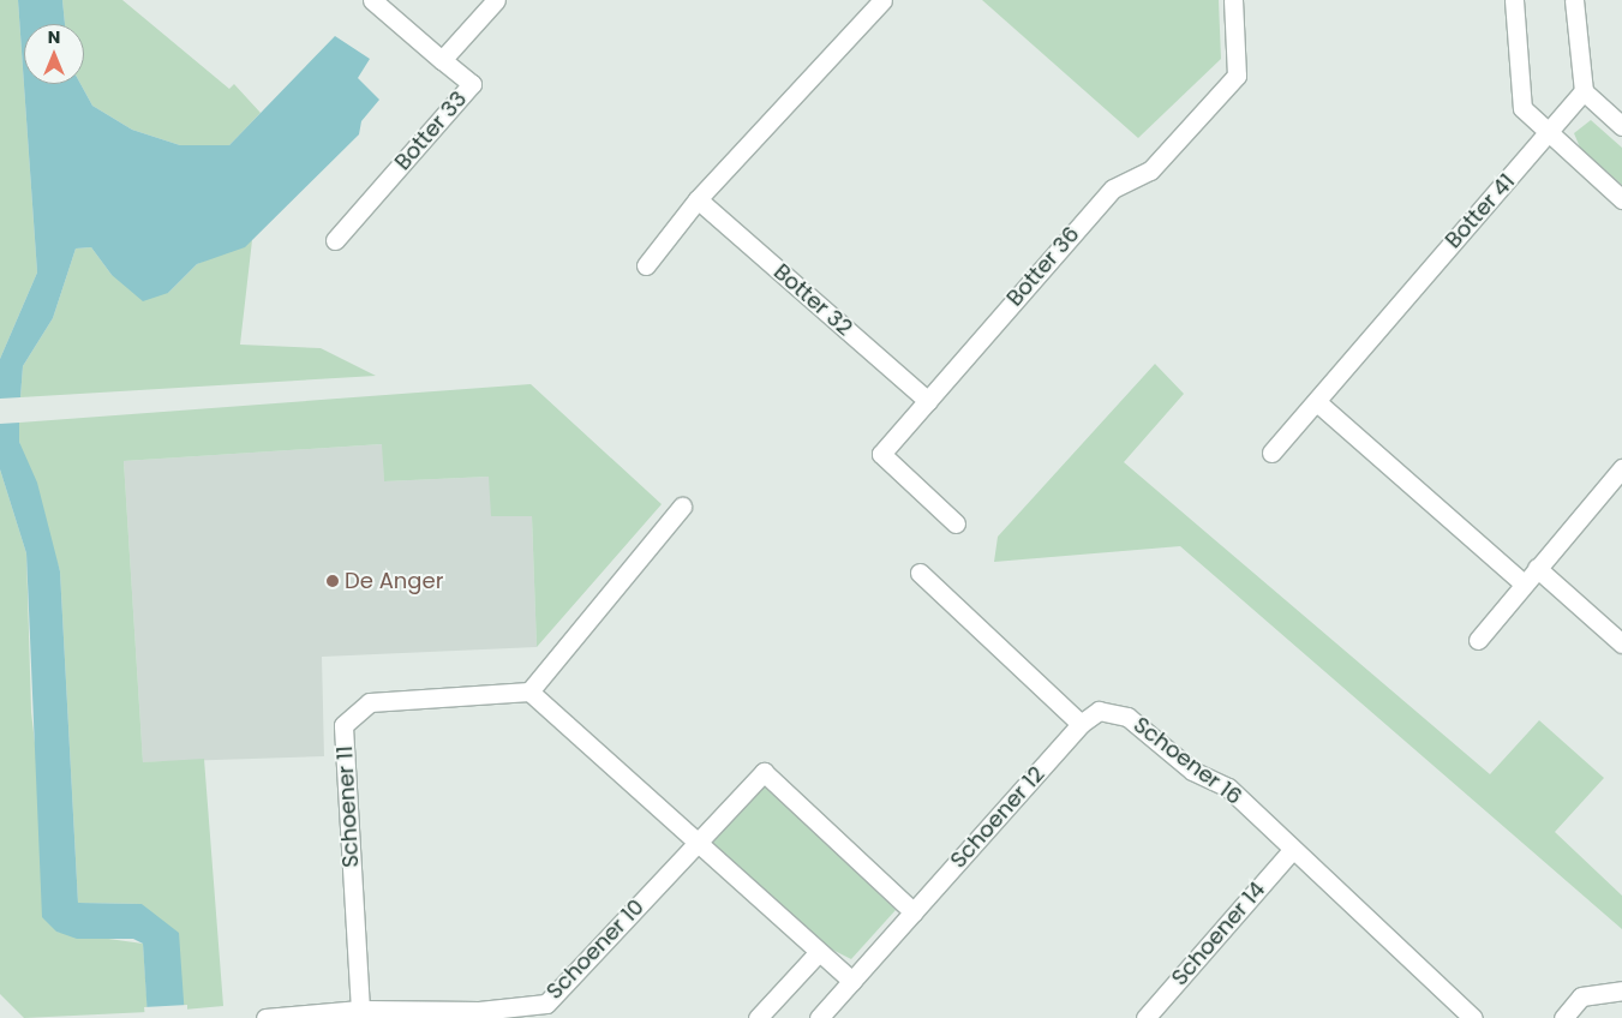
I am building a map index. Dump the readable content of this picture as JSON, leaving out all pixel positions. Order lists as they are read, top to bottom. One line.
{"streets":{"street":["Botter 33","Botter 41","Botter 36","Botter 32","Schoener 16","Schoener 11","Schoener 12","Schoener 14","Schoener 10"]},"crossings":[["Botter 36","Botter 32"],["Schoener 16","Schoener 12"],["Schoener 16","Schoener 14"],["Schoener 11","Schoener 10"],["Schoener 12","Schoener 10"]],"places":["De Anger"],"north":"top"}
